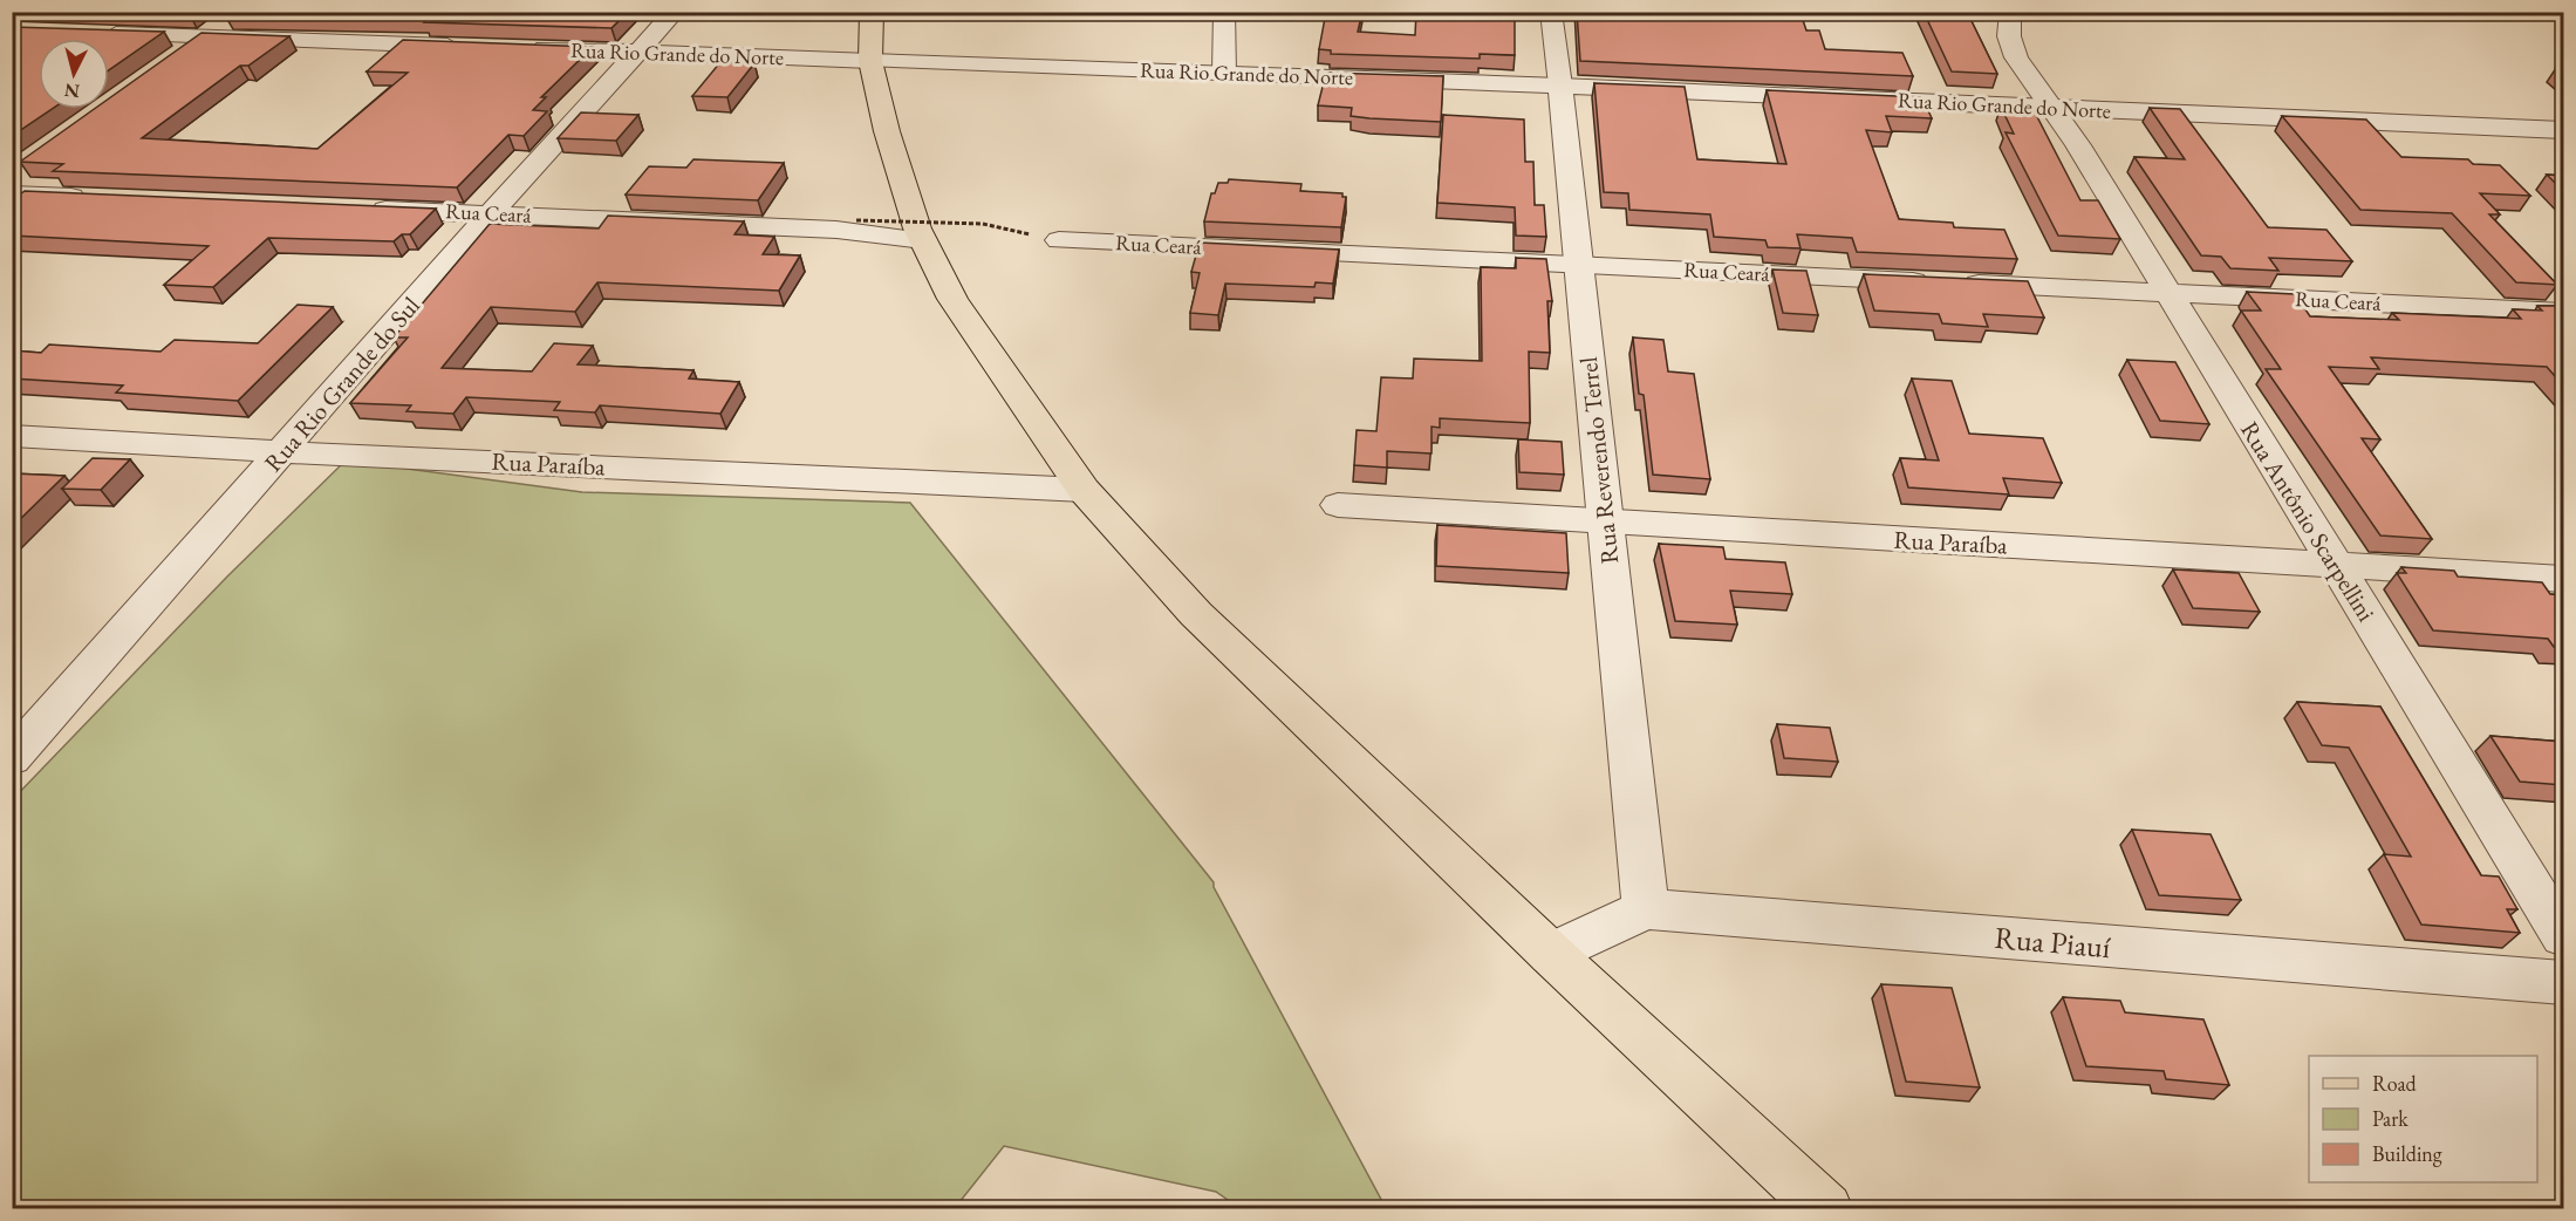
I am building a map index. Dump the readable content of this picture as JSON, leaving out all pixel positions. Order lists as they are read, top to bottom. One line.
{"streets":{"street":["Rua Rio Grande do Norte","Rua Ceará","Rua Rio Grande do Sul","Rua Reverendo Terrel","Rua Paraíba","Rua Antônio Scarpellini","Rua Piauí"]},"crossings":[["Rua Rio Grande do Norte","Rua Rio Grande do Sul"],["Rua Rio Grande do Norte","Rua Reverendo Terrel"],["Rua Rio Grande do Norte","Rua Antônio Scarpellini"],["Rua Ceará","Rua Rio Grande do Sul"],["Rua Ceará","Rua Reverendo Terrel"],["Rua Ceará","Rua Antônio Scarpellini"],["Rua Rio Grande do Sul","Rua Paraíba"],["Rua Reverendo Terrel","Rua Paraíba"],["Rua Reverendo Terrel","Rua Piauí"],["Rua Paraíba","Rua Antônio Scarpellini"]],"legend":["Road","Park","Building"],"north":"bottom"}
